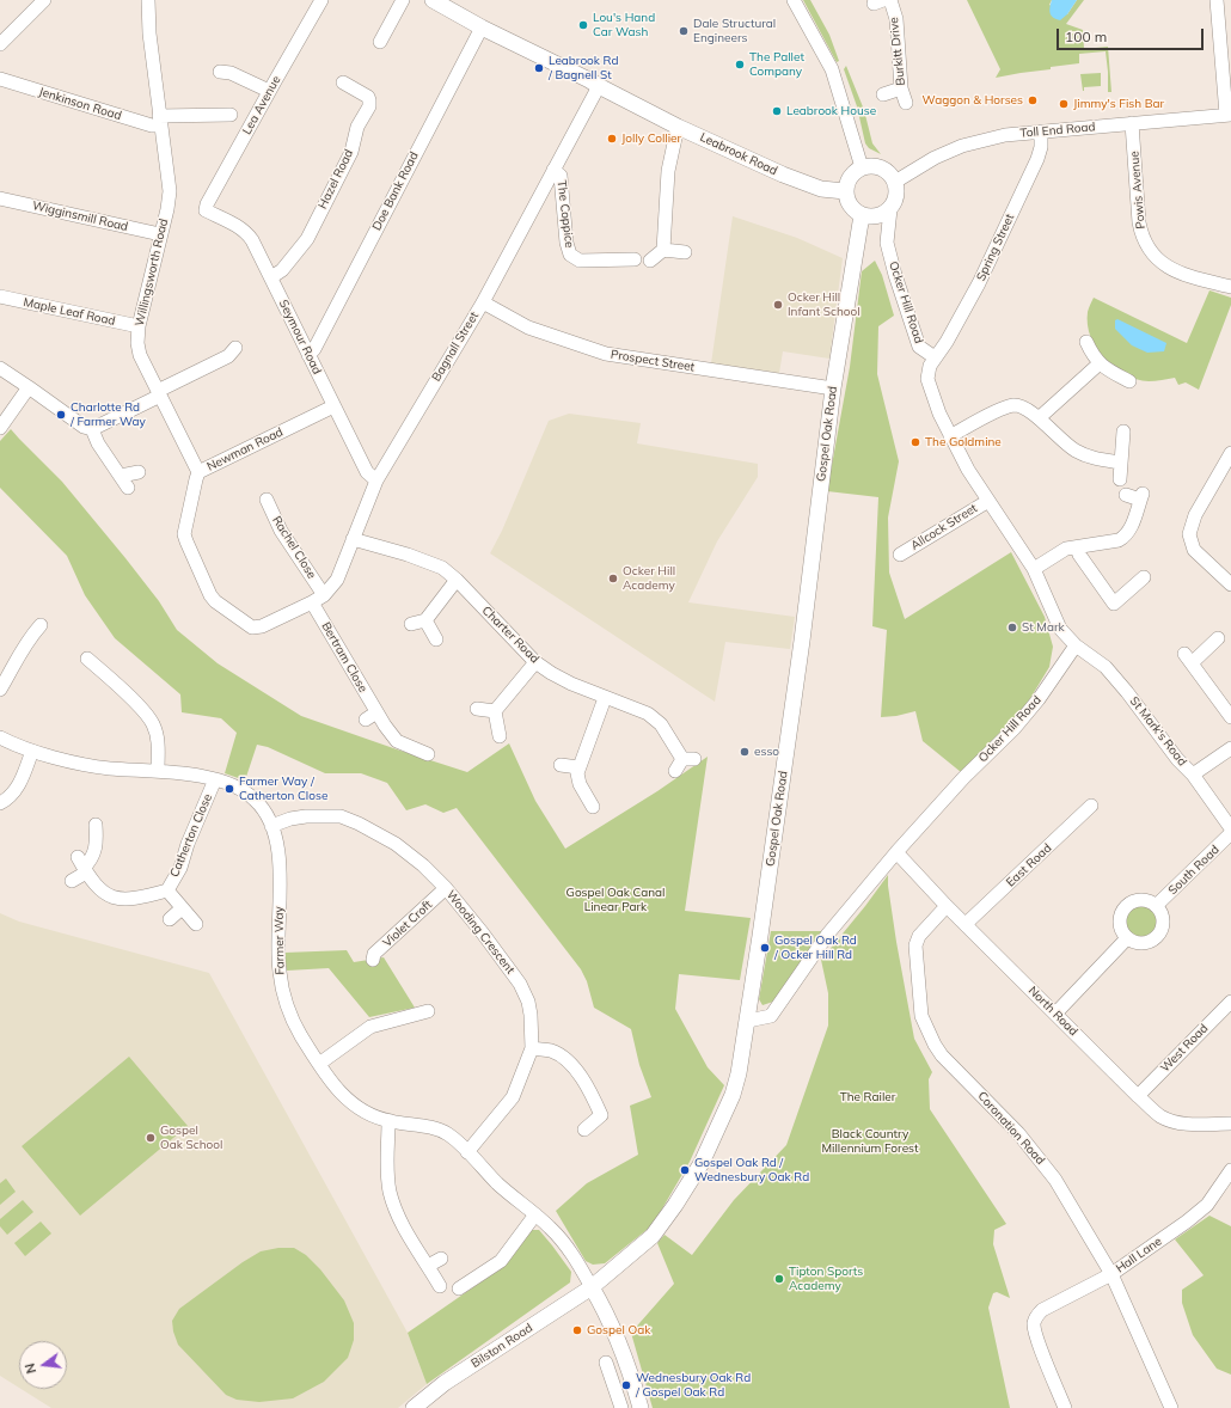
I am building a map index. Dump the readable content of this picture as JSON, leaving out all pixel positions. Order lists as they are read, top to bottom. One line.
{"streets":{"main road":["Leabrook Road","Gospel Oak Road","Bilston Road"],"street":["Burkitt Drive","Jenkinson Road","Lea Avenue","Toll End Road","Hazel Road","Powis Avenue","Doe Bank Road","The Coppice","Wigginsmill Road","Spring Street","Willingsworth Road","Ocker Hill Road","Maple Leaf Road","Seymour Road","Bagnall Street","Prospect Street","Newman Road","Allcock Street","Rachel Close","Charter Road","Bertram Close","St Mark's Road","Catherton Close","East Road","South Road","Violet Croft","Wooding Crescent","Farmer Way","North Road","West Road","Coronation Road","Hall Lane"]},"crossings":[["Jenkinson Road","Willingsworth Road"],["Lea Avenue","Seymour Road"],["Toll End Road","Leabrook Road"],["Toll End Road","Powis Avenue"],["Toll End Road","Spring Street"],["Toll End Road","Ocker Hill Road"],["Toll End Road","Gospel Oak Road"],["Leabrook Road","Doe Bank Road"],["Leabrook Road","Ocker Hill Road"],["Leabrook Road","Bagnall Street"],["Leabrook Road","Gospel Oak Road"],["Hazel Road","Seymour Road"],["Doe Bank Road","Seymour Road"],["The Coppice","Bagnall Street"],["Wigginsmill Road","Willingsworth Road"],["Spring Street","Ocker Hill Road"],["Willingsworth Road","Maple Leaf Road"],["Willingsworth Road","Newman Road"],["Ocker Hill Road","Gospel Oak Road"],["Ocker Hill Road","St Mark's Road"],["Ocker Hill Road","North Road"],["Seymour Road","Bagnall Street"],["Seymour Road","Newman Road"],["Bagnall Street","Prospect Street"],["Bagnall Street","Newman Road"],["Bagnall Street","Rachel Close"],["Bagnall Street","Charter Road"],["Bagnall Street","Bertram Close"],["Prospect Street","Gospel Oak Road"],["Gospel Oak Road","Farmer Way"],["Gospel Oak Road","Bilston Road"],["Newman Road","Bertram Close"],["Catherton Close","Farmer Way"],["East Road","North Road"],["Violet Croft","Wooding Crescent"],["Wooding Crescent","Farmer Way"],["Farmer Way","Bilston Road"],["North Road","West Road"],["North Road","Coronation Road"],["Coronation Road","Hall Lane"]],"parks":["Gospel Oak Canal Linear Park","The Railer","Black Country Millennium Forest"],"places":["Lou's Hand Car Wash","Dale Structural Engineers","The Pallet Company","Leabrook Rd / Bagnell St","Waggon & Horses","Jimmy's Fish Bar","Leabrook House","Jolly Collier","Ocker Hill Infant School","Charlotte Rd / Farmer Way","The Goldmine","Ocker Hill Academy","St Mark","esso","Farmer Way / Catherton Close","Gospel Oak Rd / Ocker Hill Rd","Gospel Oak School","Gospel Oak Rd / Wednesbury Oak Rd","Tipton Sports Academy","Gospel Oak","Wednesbury Oak Rd / Gospel Oak Rd"],"scale_bar":"100 m","north":"left"}
